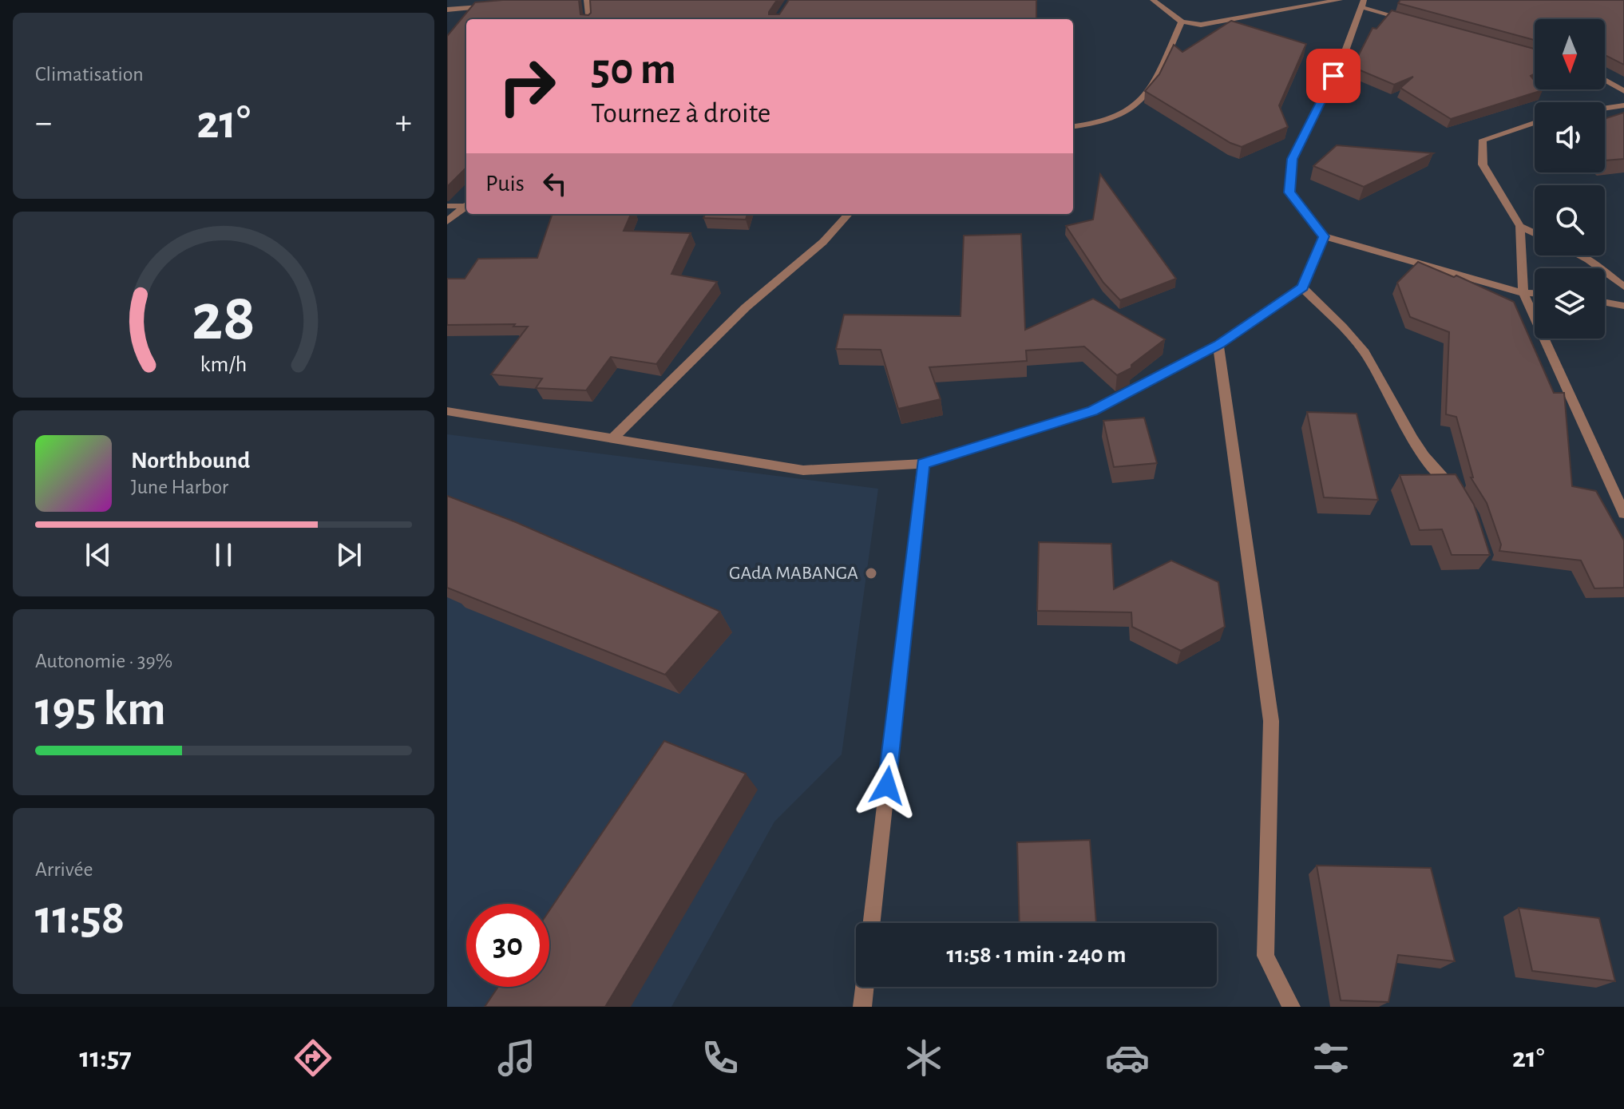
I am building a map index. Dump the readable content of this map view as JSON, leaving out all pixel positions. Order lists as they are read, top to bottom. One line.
{"places":["GAdA MABANGA"],"north":"bottom","page":{"tile":["Climatisation",["Autonomie · 39%","195 km"],["Arrivée","11:58"]],"turn":["50 m","Tournez à droite"],"heat":["−","21°","+"],"then":"Puis","song":["Northbound","June Harbor"],"limit":"30","trip":"11:58 · 1 min · 240 m","tabs":["11:57","21°"],"gauge":["28","km/h"]}}
